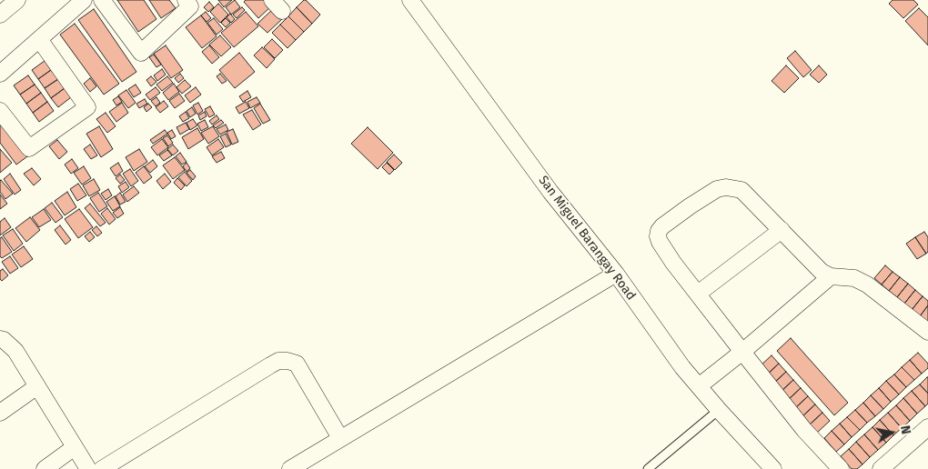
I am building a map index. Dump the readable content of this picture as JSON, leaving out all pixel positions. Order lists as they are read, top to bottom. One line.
{"streets":{"street":["San Miguel Barangay Road"]},"north":"right"}
